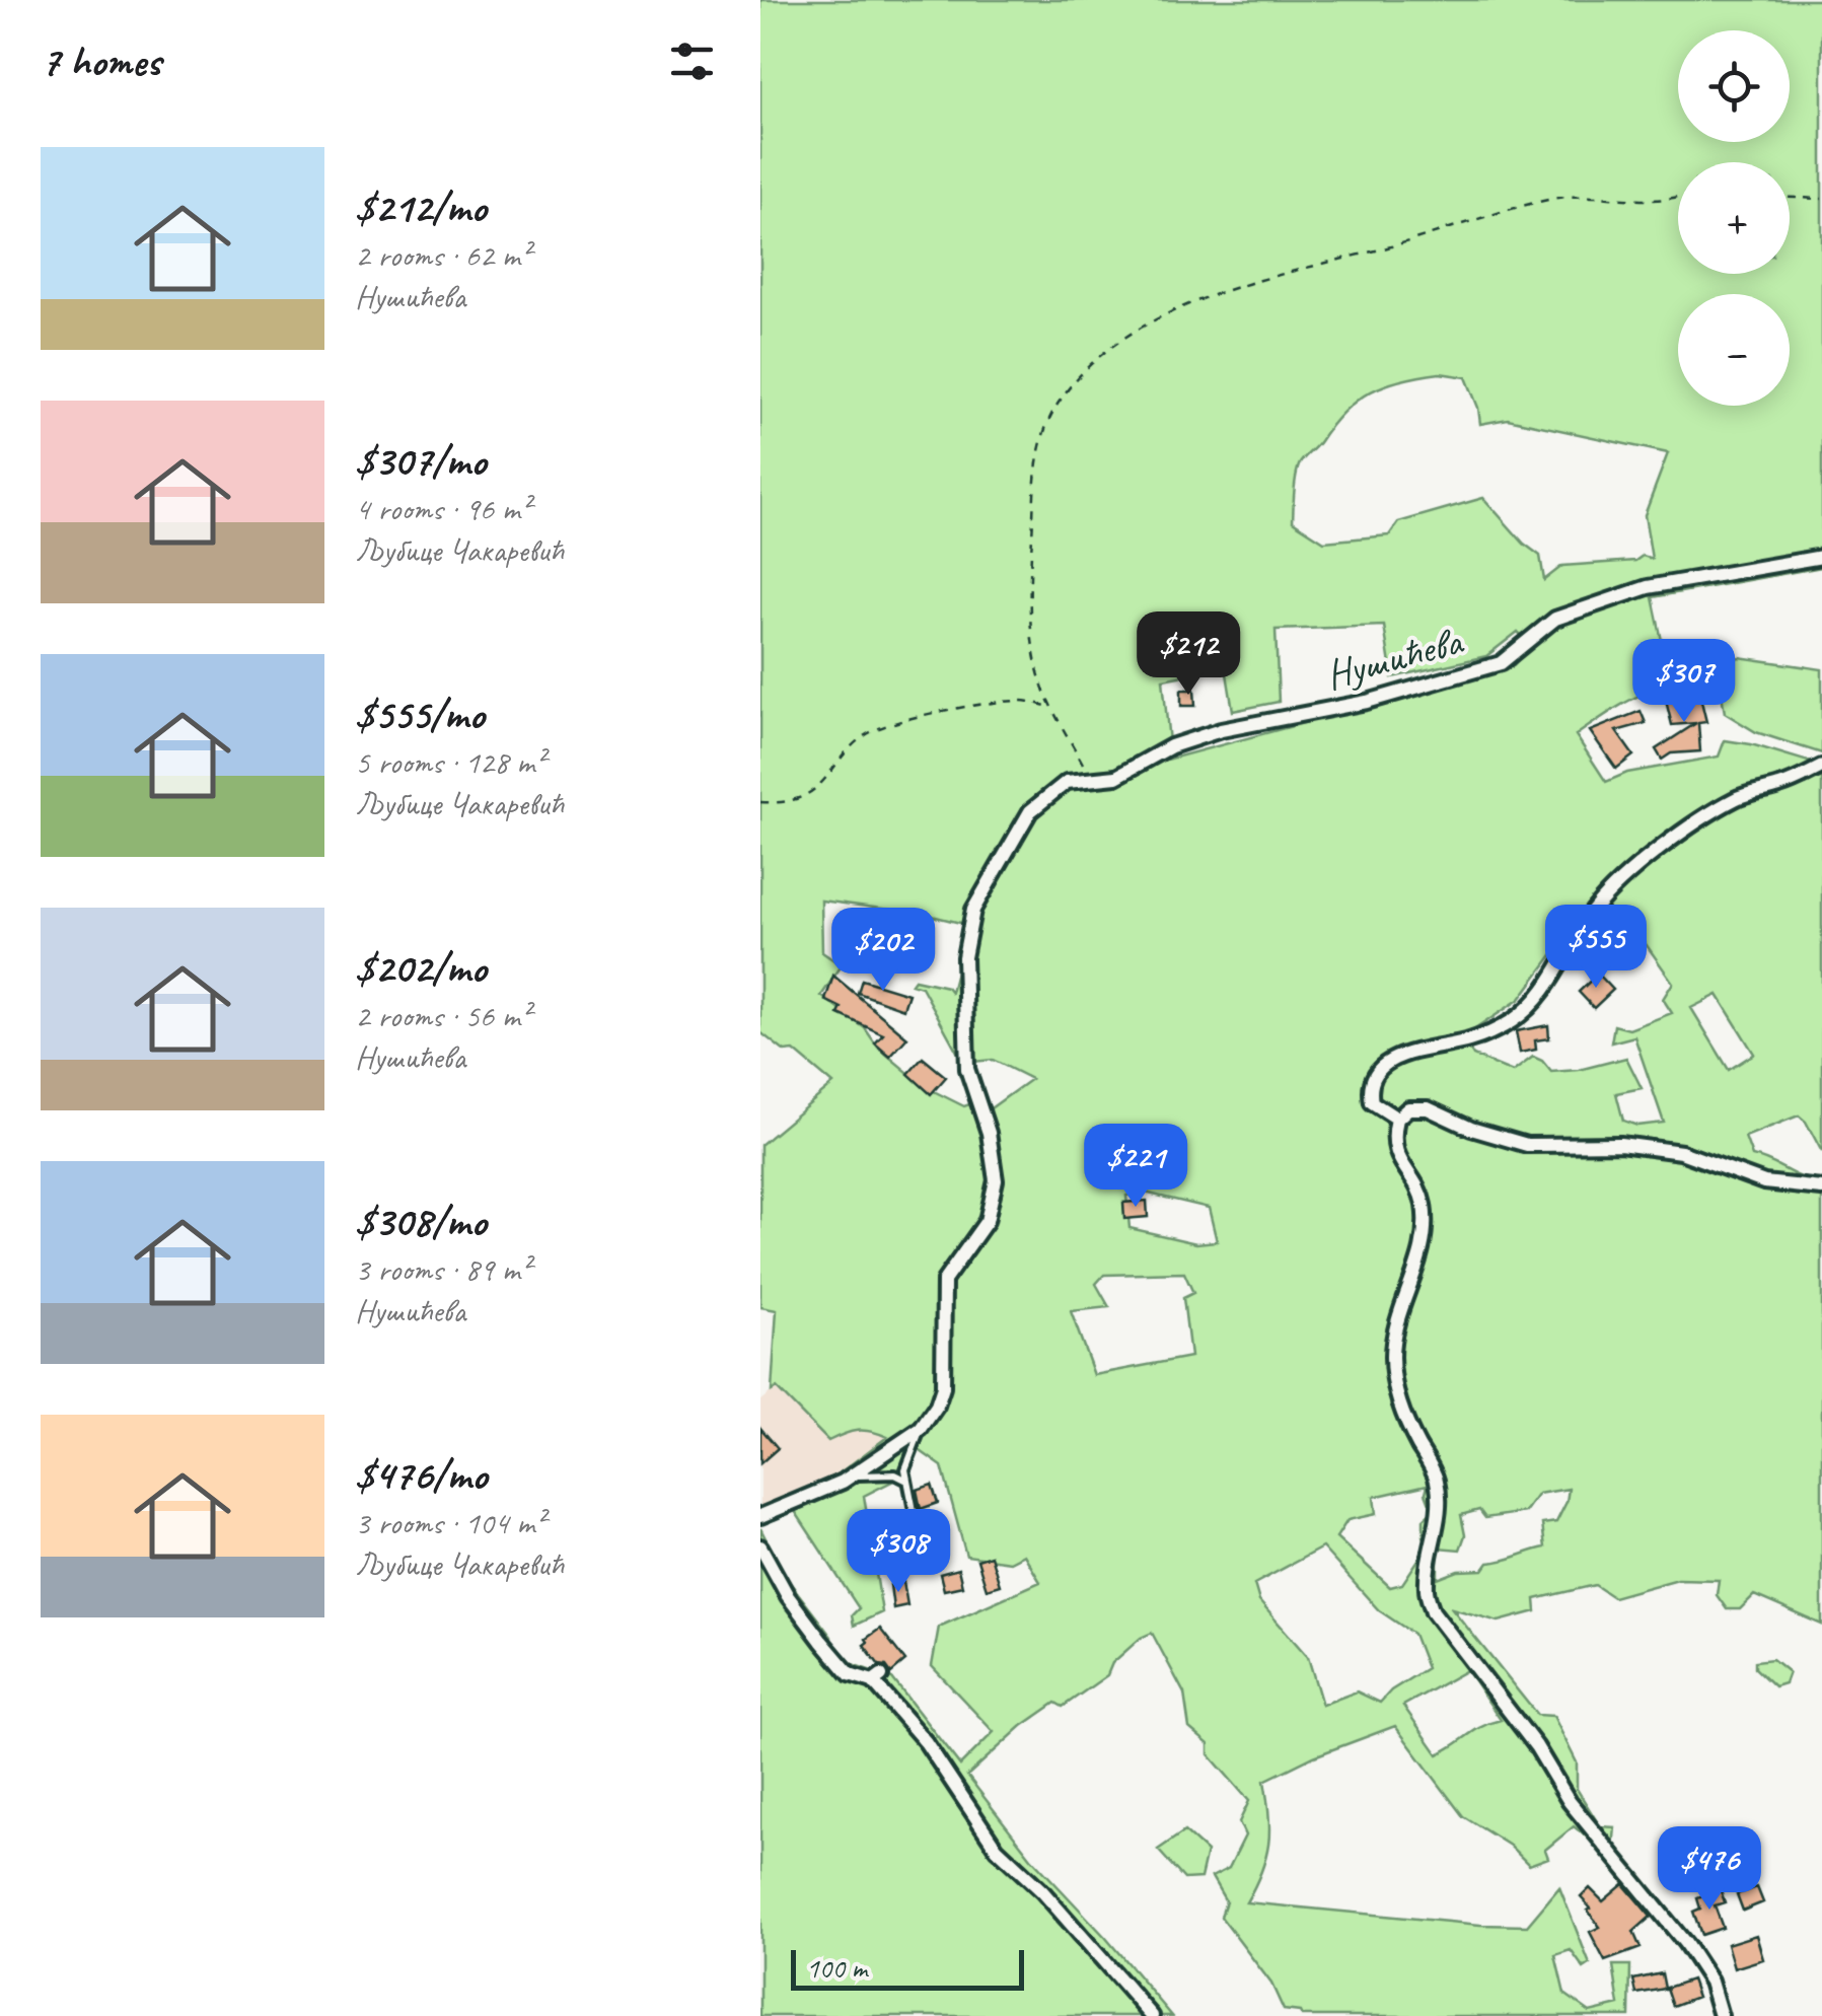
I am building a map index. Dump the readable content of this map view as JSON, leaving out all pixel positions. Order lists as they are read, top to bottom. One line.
{"streets":{"street":["Нушићева"]},"scale_bar":"100 m","page":{"heading":"7 homes","map_buttons":["+","−"],"list":[{"name":"$212/mo","note":"2 rooms · 62 m² · Нушићева"},{"name":"$307/mo","note":"4 rooms · 96 m² · Љубице Чакаревић"},{"name":"$555/mo","note":"5 rooms · 128 m² · Љубице Чакаревић"},{"name":"$202/mo","note":"2 rooms · 56 m² · Нушићева"},{"name":"$308/mo","note":"3 rooms · 89 m² · Нушићева"},{"name":"$476/mo","note":"3 rooms · 104 m² · Љубице Чакаревић"}],"price":["$212","$307","$555","$202","$221","$308","$476"],"scale":"100 m"}}
